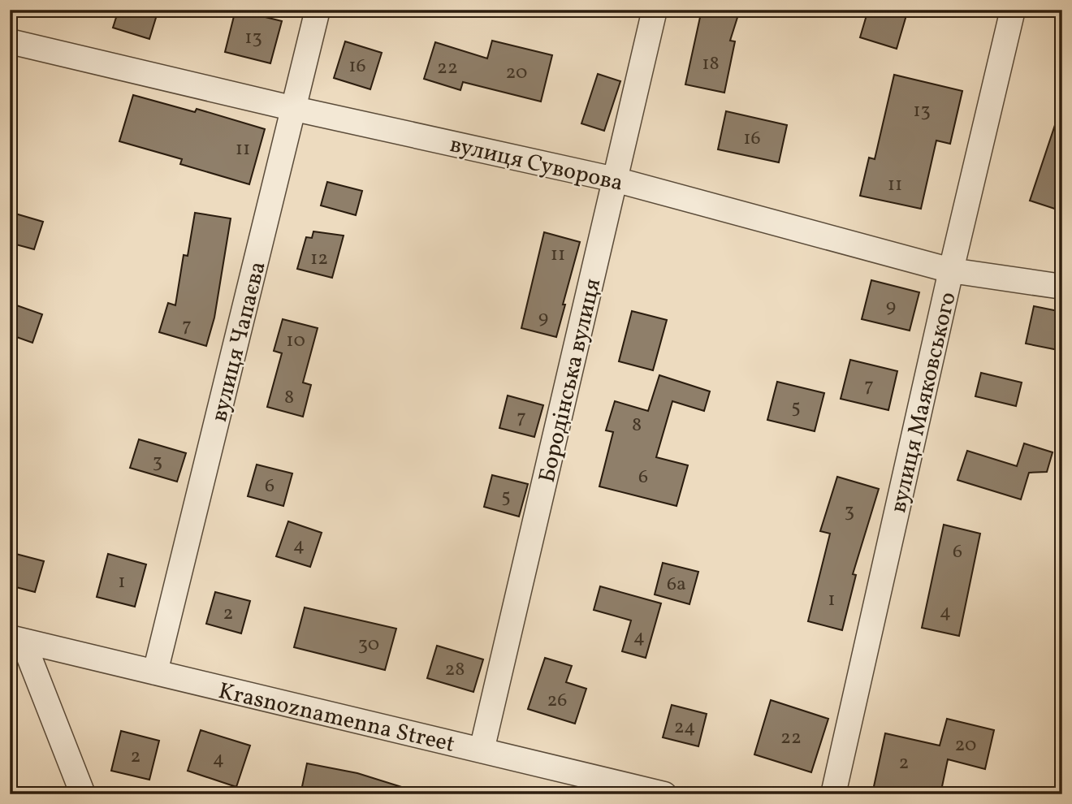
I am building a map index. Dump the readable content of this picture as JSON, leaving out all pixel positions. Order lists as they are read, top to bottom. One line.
{"streets":{"street":["вулиця Суворова","вулиця Чапаєва","Бородінська вулиця","вулиця Маяковського","Krasnoznamenna Street"]},"crossings":[["вулиця Суворова","вулиця Чапаєва"],["вулиця Суворова","Бородінська вулиця"],["вулиця Суворова","вулиця Маяковського"],["вулиця Чапаєва","Krasnoznamenna Street"],["Бородінська вулиця","Krasnoznamenna Street"]],"house_numbers":["13","18","16","22","20","13","16","11","11","11","12","9","9","7","10","7","8","5","7","8","3","6","6","5","3","4","6","1","6а","1","4","2","4","30","28","26","24","22","20","2","4","2"]}
